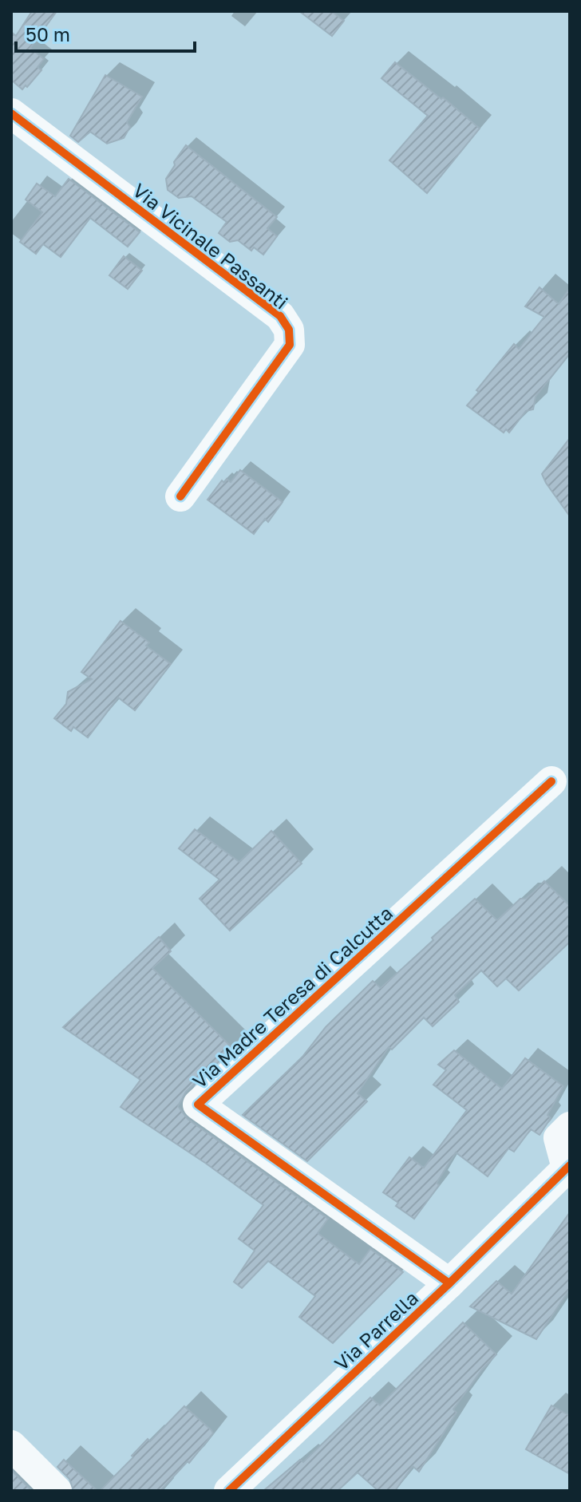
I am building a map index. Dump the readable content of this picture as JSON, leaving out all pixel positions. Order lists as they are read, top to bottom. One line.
{"streets":{"street":["Via Vicinale Passanti","Via Madre Teresa di Calcutta","Via Parrella"]},"crossings":[["Via Madre Teresa di Calcutta","Via Parrella"]],"scale_bar":"50 m"}
